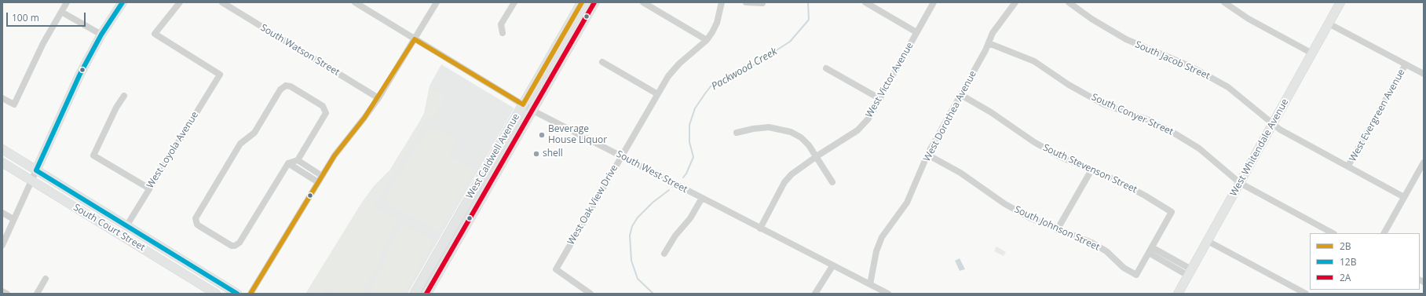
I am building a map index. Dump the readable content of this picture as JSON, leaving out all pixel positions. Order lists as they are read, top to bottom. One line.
{"streets":{"main road":["West Caldwell Avenue"],"street":["South Watson Street","South Jacob Street","West Victor Avenue","South Conyer Street","West Evergreen Avenue","West Dorothea Avenue","West Whitendale Avenue","West Loyola Avenue","South Stevenson Street","South West Street","West Oak View Drive","South Court Street","South Johnson Street"]},"crossings":[["South Jacob Street","West Evergreen Avenue"],["South Jacob Street","West Whitendale Avenue"],["West Victor Avenue","South West Street"],["South Conyer Street","West Dorothea Avenue"],["South Conyer Street","West Whitendale Avenue"],["West Dorothea Avenue","South Stevenson Street"],["West Dorothea Avenue","South West Street"],["West Dorothea Avenue","South Johnson Street"],["West Loyola Avenue","South Court Street"],["West Caldwell Avenue","South West Street"],["South Stevenson Street","South Johnson Street"],["South West Street","West Oak View Drive"]],"water":["Packwood Creek"],"places":["Beverage House Liquor","shell"],"lines":["transit line 2B","transit line 12B","transit line 2A"],"legend":["2B","12B","2A"],"scale_bar":"100 m"}
